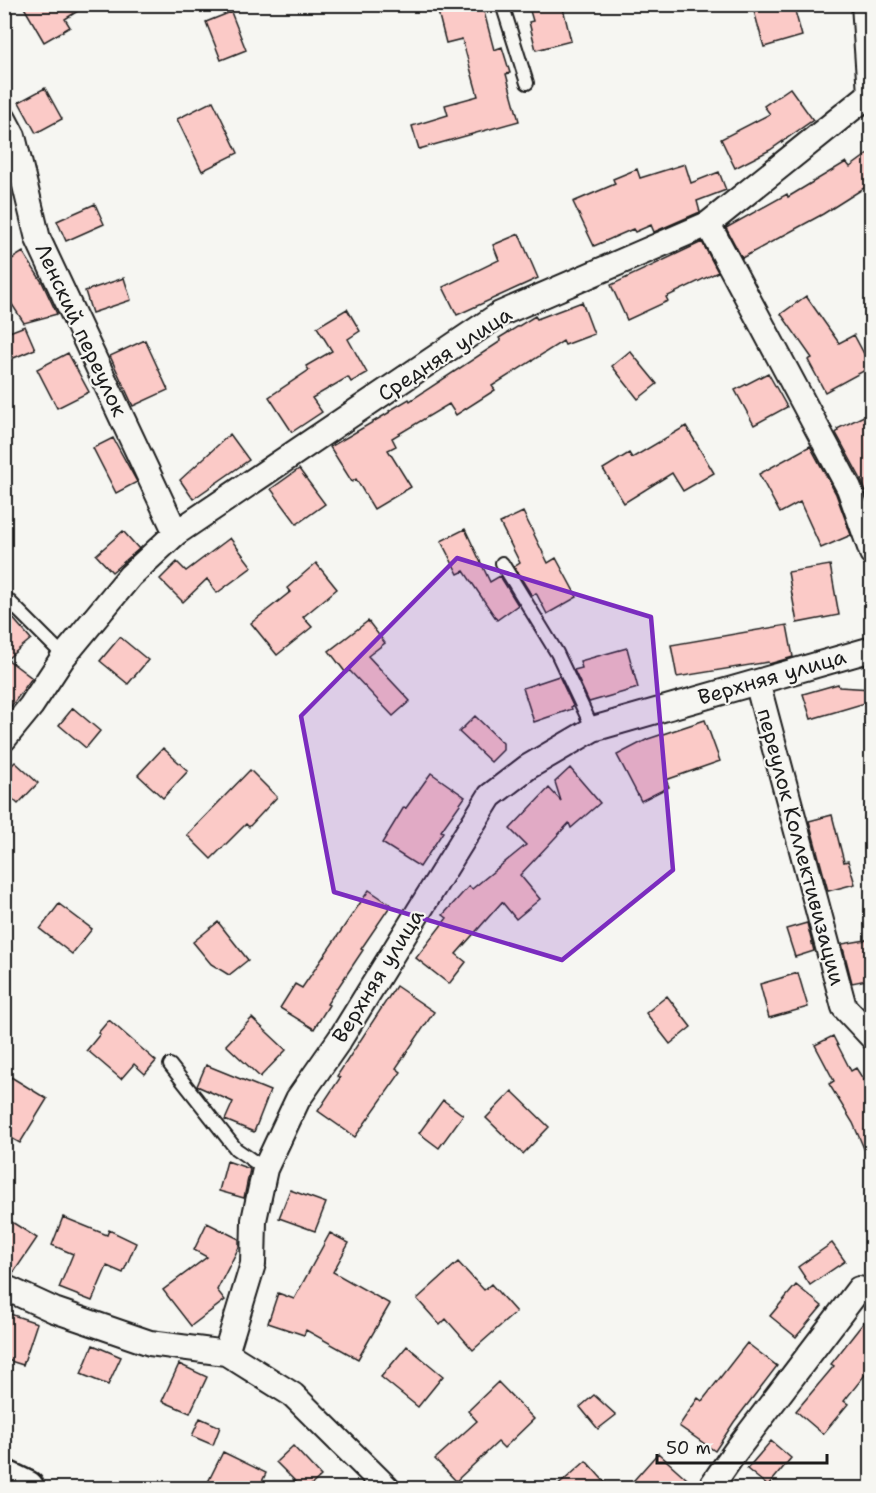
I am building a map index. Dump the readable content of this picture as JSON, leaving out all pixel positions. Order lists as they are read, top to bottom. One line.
{"streets":{"street":["Ленский переулок","Средняя улица","Верхняя улица","переулок Коллективизации"]},"crossings":[["Ленский переулок","Средняя улица"],["Верхняя улица","переулок Коллективизации"]],"scale_bar":"50 m"}
